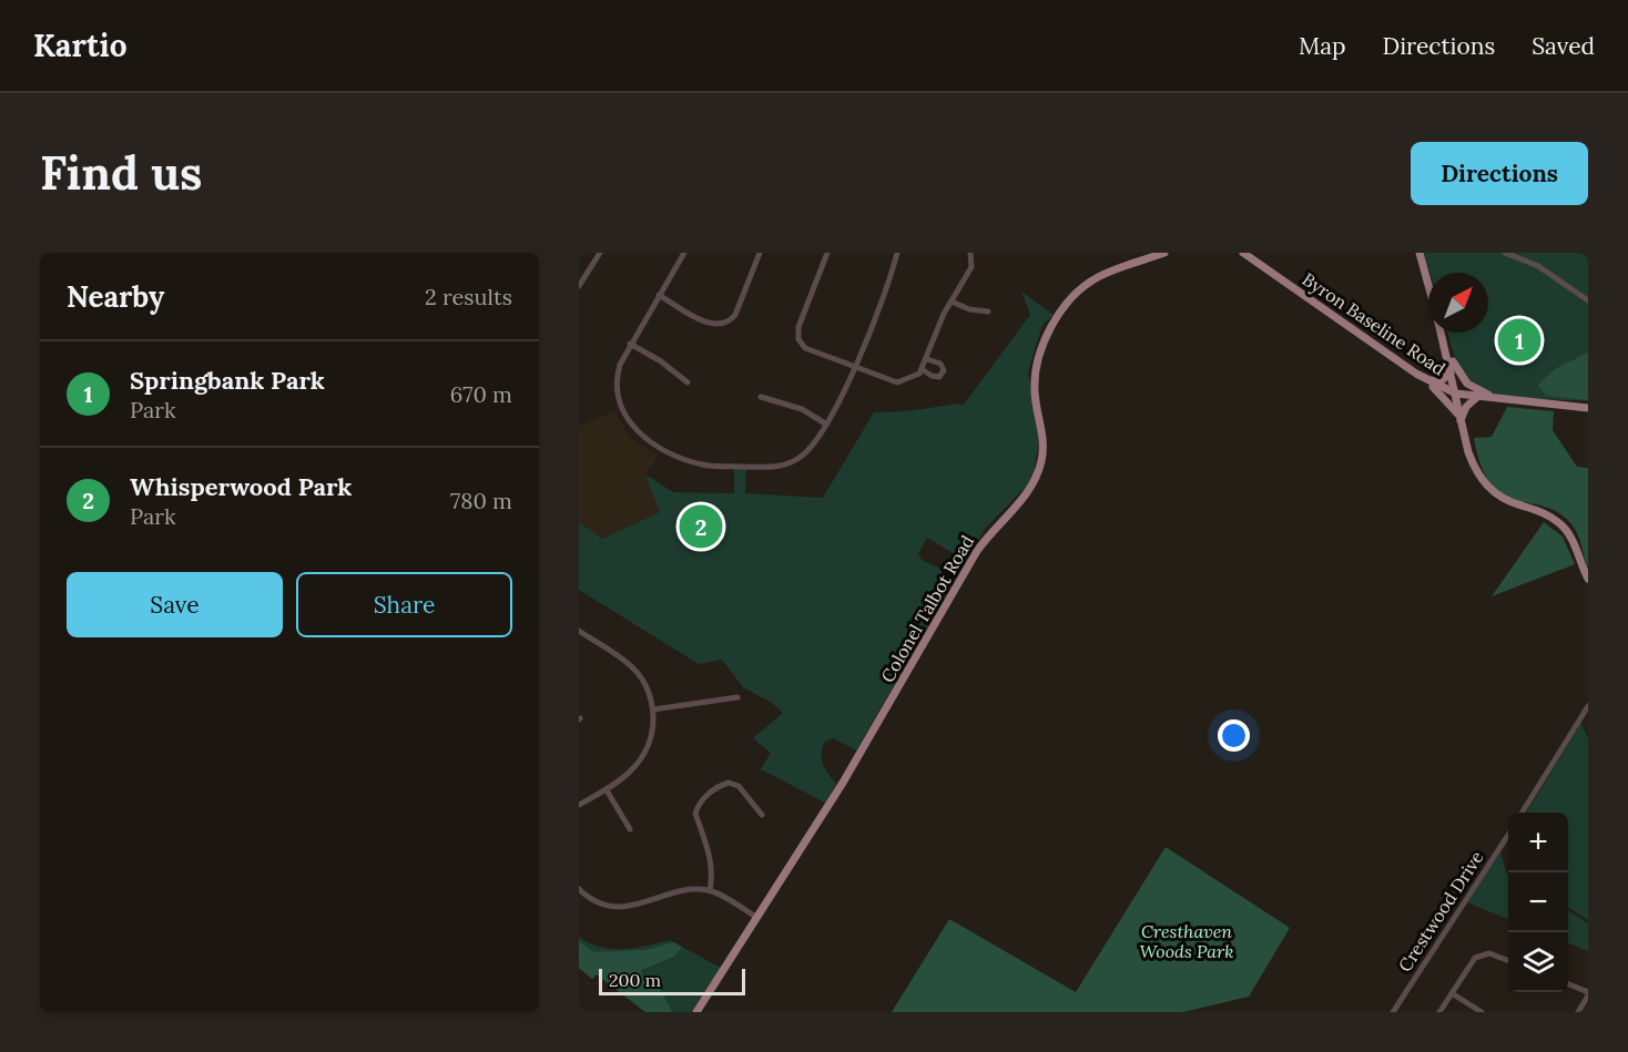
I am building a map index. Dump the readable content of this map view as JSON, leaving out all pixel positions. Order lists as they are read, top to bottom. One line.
{"streets":{"main road":["Byron Baseline Road","Colonel Talbot Road"],"street":["Crestwood Drive"]},"parks":["Cresthaven Woods Park"],"scale_bar":"200 m","north":"top right","page":{"header":"Kartio","nav":["Map","Directions","Saved"],"buttons":["Directions",["Save","Share"]],"title":"Find us","heading":["Nearby","2 results"],"pins":["1","2"],"list":[{"mark":"1","name":"Springbank Park","note":"Park","value":"670 m"},{"mark":"2","name":"Whisperwood Park","note":"Park","value":"780 m"}],"map_buttons":["+","−"],"scale":"200 m"}}
